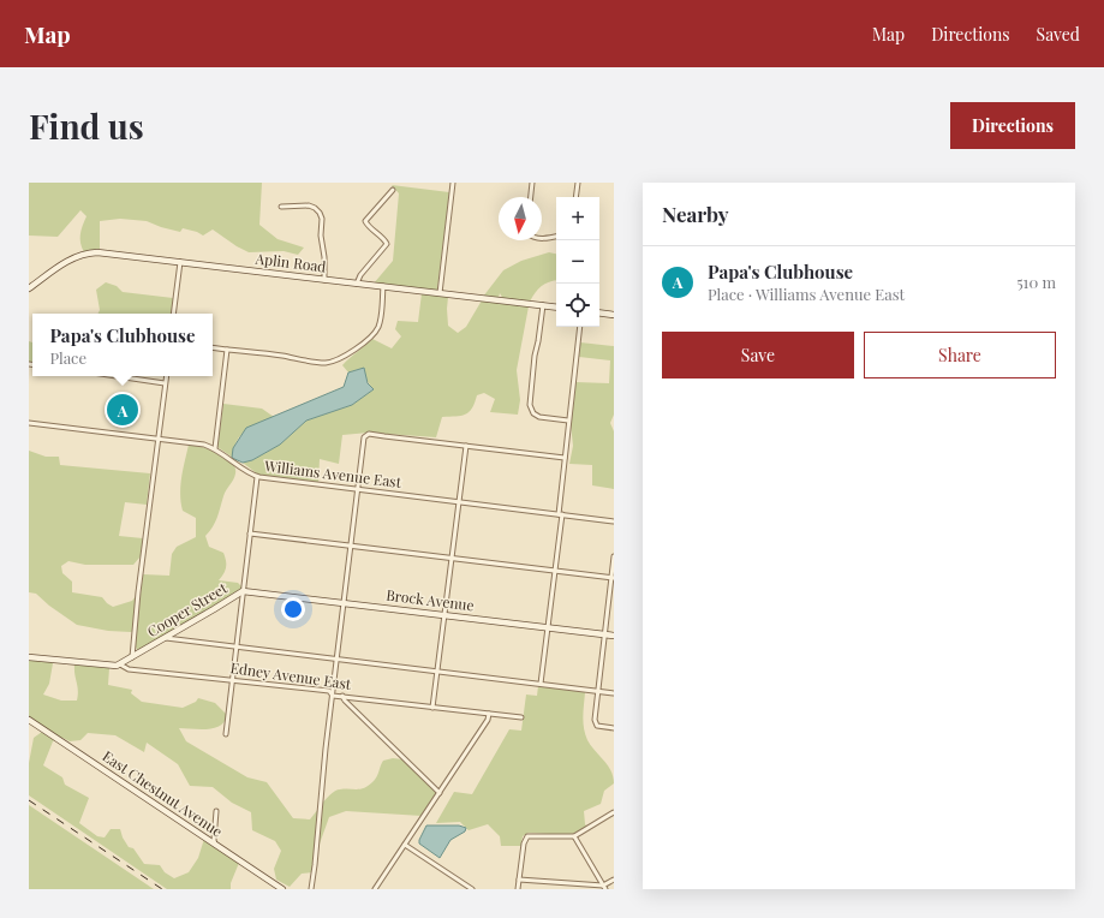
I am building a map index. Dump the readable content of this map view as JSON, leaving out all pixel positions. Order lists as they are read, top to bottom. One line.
{"streets":{"street":["Aplin Road","Williams Avenue East","Brock Avenue","Cooper Street","Edney Avenue East","East Chestnut Avenue"]},"crossings":[["Williams Avenue East","Cooper Street"],["Brock Avenue","Cooper Street"],["Cooper Street","Edney Avenue East"]],"north":"bottom","page":{"header":"Map","nav":["Map","Directions","Saved"],"buttons":["Directions",["Save","Share"]],"title":"Find us","heading":"Nearby","map_buttons":["+","−"],"list":[{"mark":"A","name":"Papa's Clubhouse","note":"Place · Williams Avenue East","value":"510 m"}],"popup":["Papa's Clubhouse","Place"],"pins":"A"}}
